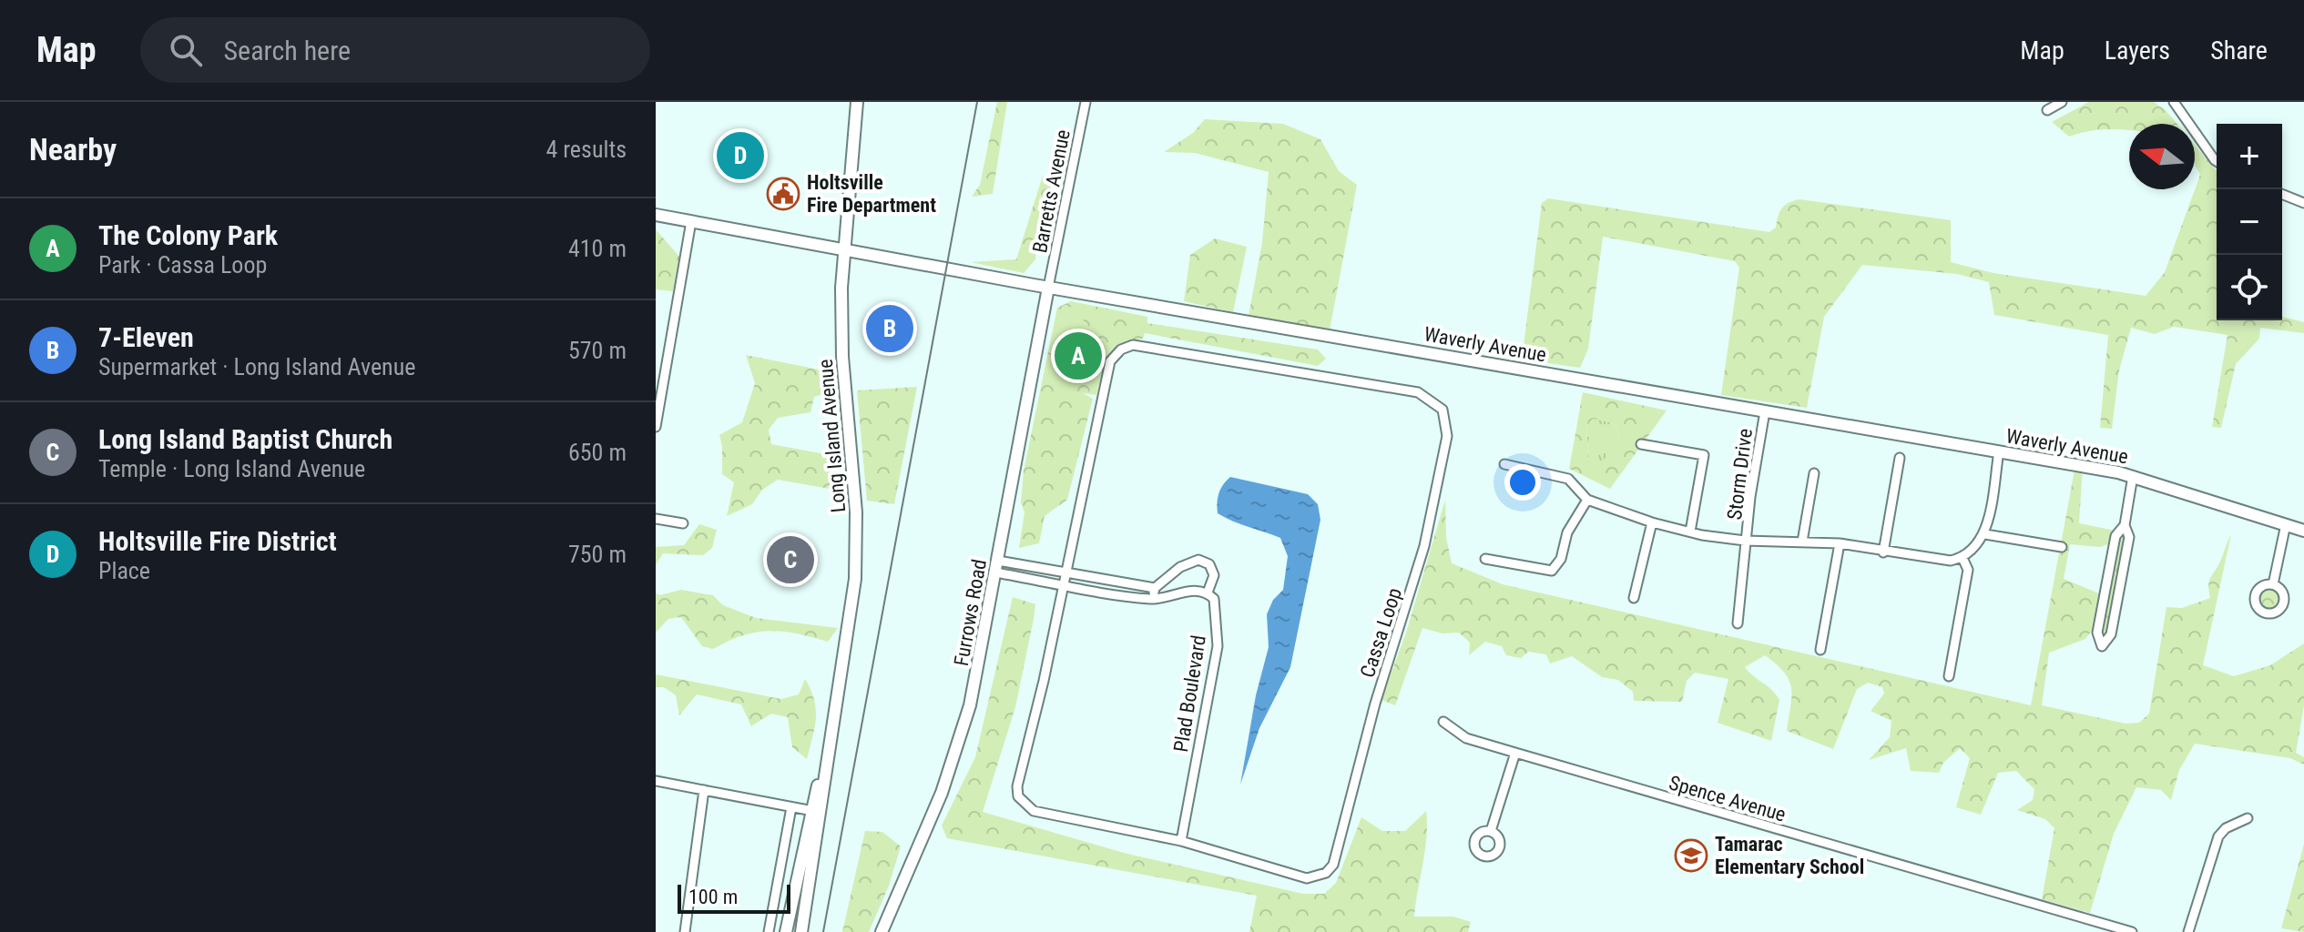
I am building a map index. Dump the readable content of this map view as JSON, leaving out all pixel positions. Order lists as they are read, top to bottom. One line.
{"streets":{"street":["Barretts Avenue","Waverly Avenue","Long Island Avenue","Storm Drive","Furrows Road","Cassa Loop","Plad Boulevard","Spence Avenue"]},"crossings":[["Barretts Avenue","Waverly Avenue"],["Barretts Avenue","Furrows Road"],["Waverly Avenue","Long Island Avenue"],["Waverly Avenue","Storm Drive"],["Waverly Avenue","Furrows Road"],["Cassa Loop","Plad Boulevard"]],"places":{"public building":["Holtsville Fire Department"],"school or university":["Tamarac Elementary School"]},"scale_bar":"100 m","north":"left","page":{"header":"Map","search":"Search here","nav":["Map","Layers","Share"],"heading":["Nearby","4 results"],"map_buttons":["+","−"],"pins":["D","B","A","C"],"list":[{"mark":"A","name":"The Colony Park","note":"Park · Cassa Loop","value":"410 m"},{"mark":"B","name":"7-Eleven","note":"Supermarket · Long Island Avenue","value":"570 m"},{"mark":"C","name":"Long Island Baptist Church","note":"Temple · Long Island Avenue","value":"650 m"},{"mark":"D","name":"Holtsville Fire District","note":"Place","value":"750 m"}],"scale":"100 m"}}
